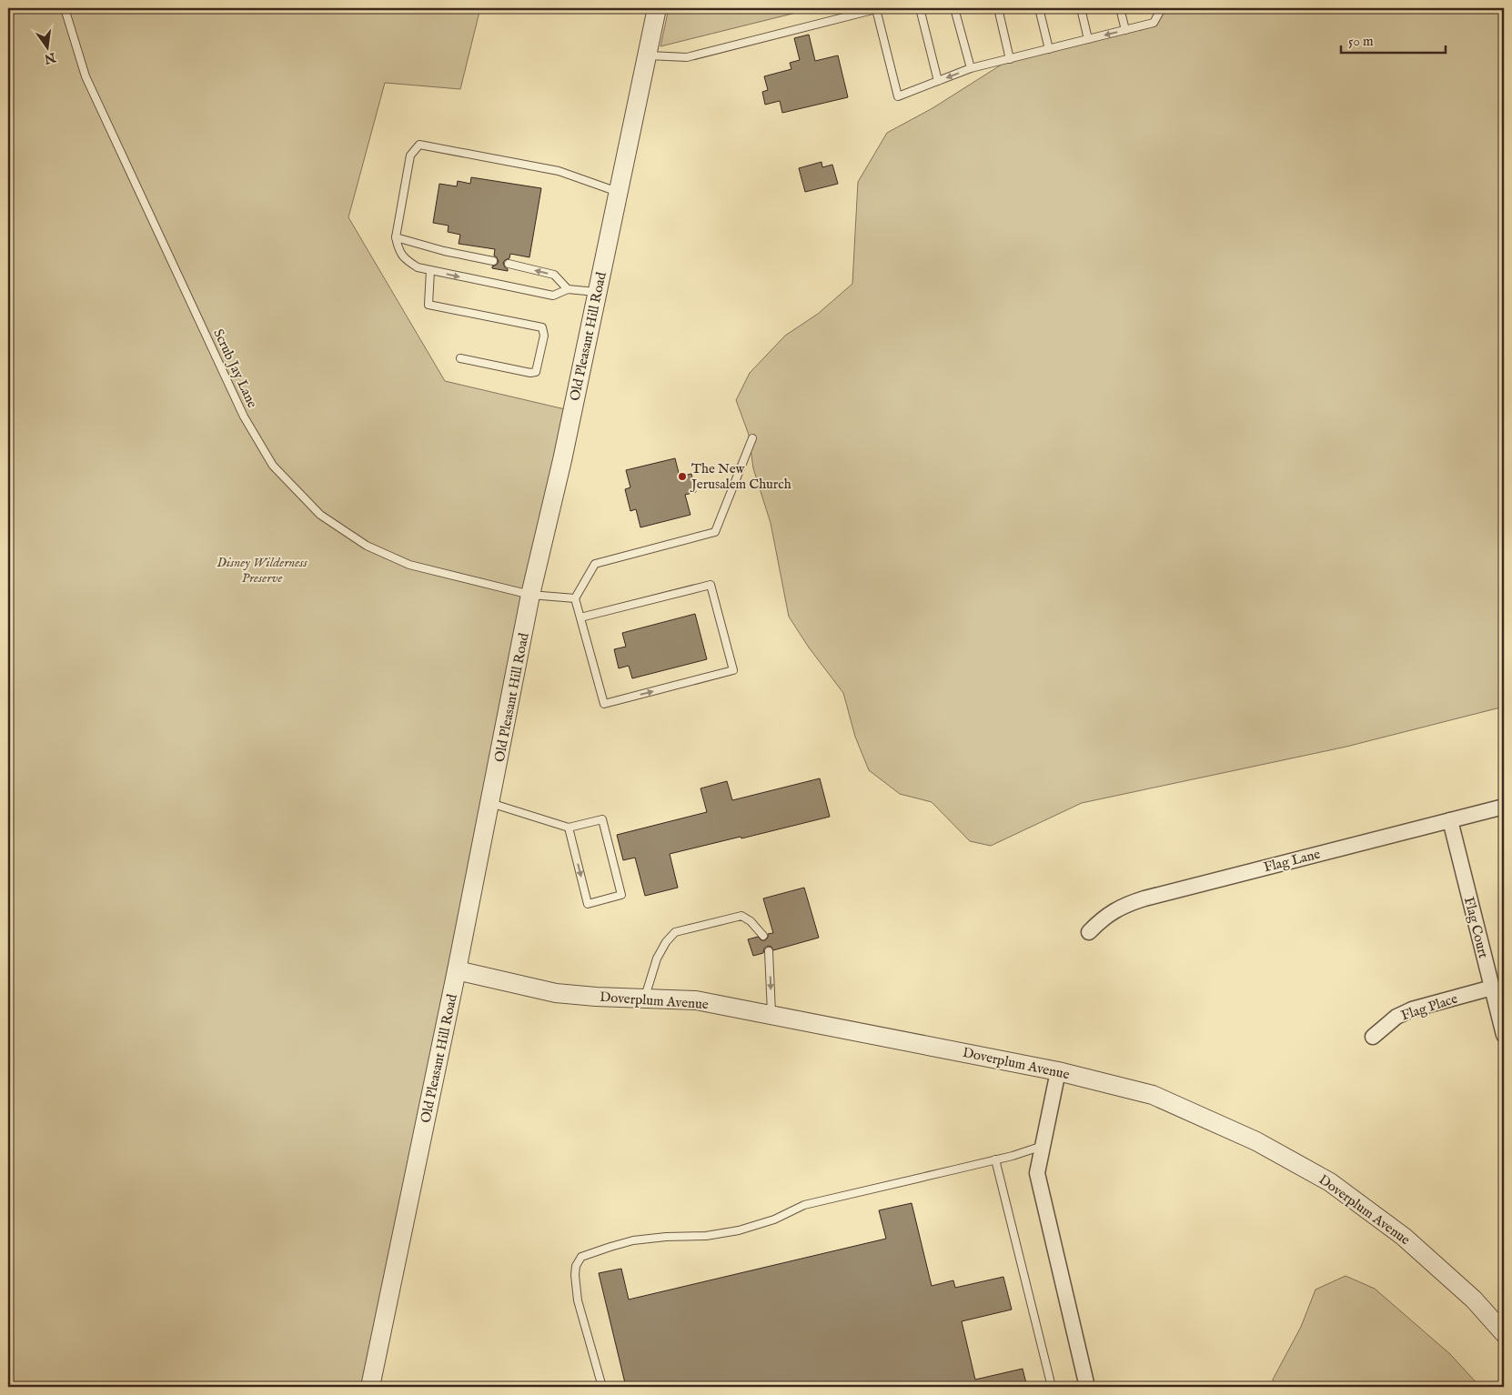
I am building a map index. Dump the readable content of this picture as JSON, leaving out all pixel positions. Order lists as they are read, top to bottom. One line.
{"streets":{"street":["Old Pleasant Hill Road","Flag Lane","Flag Court","Doverplum Avenue","Flag Place"],"lane":["Scrub Jay Lane"]},"crossings":[["Old Pleasant Hill Road","Scrub Jay Lane"],["Old Pleasant Hill Road","Doverplum Avenue"],["Flag Lane","Flag Court"],["Flag Court","Flag Place"]],"parks":["Disney Wilderness Preserve"],"places":["The New Jerusalem Church"],"scale_bar":"50 m","north":"bottom"}
